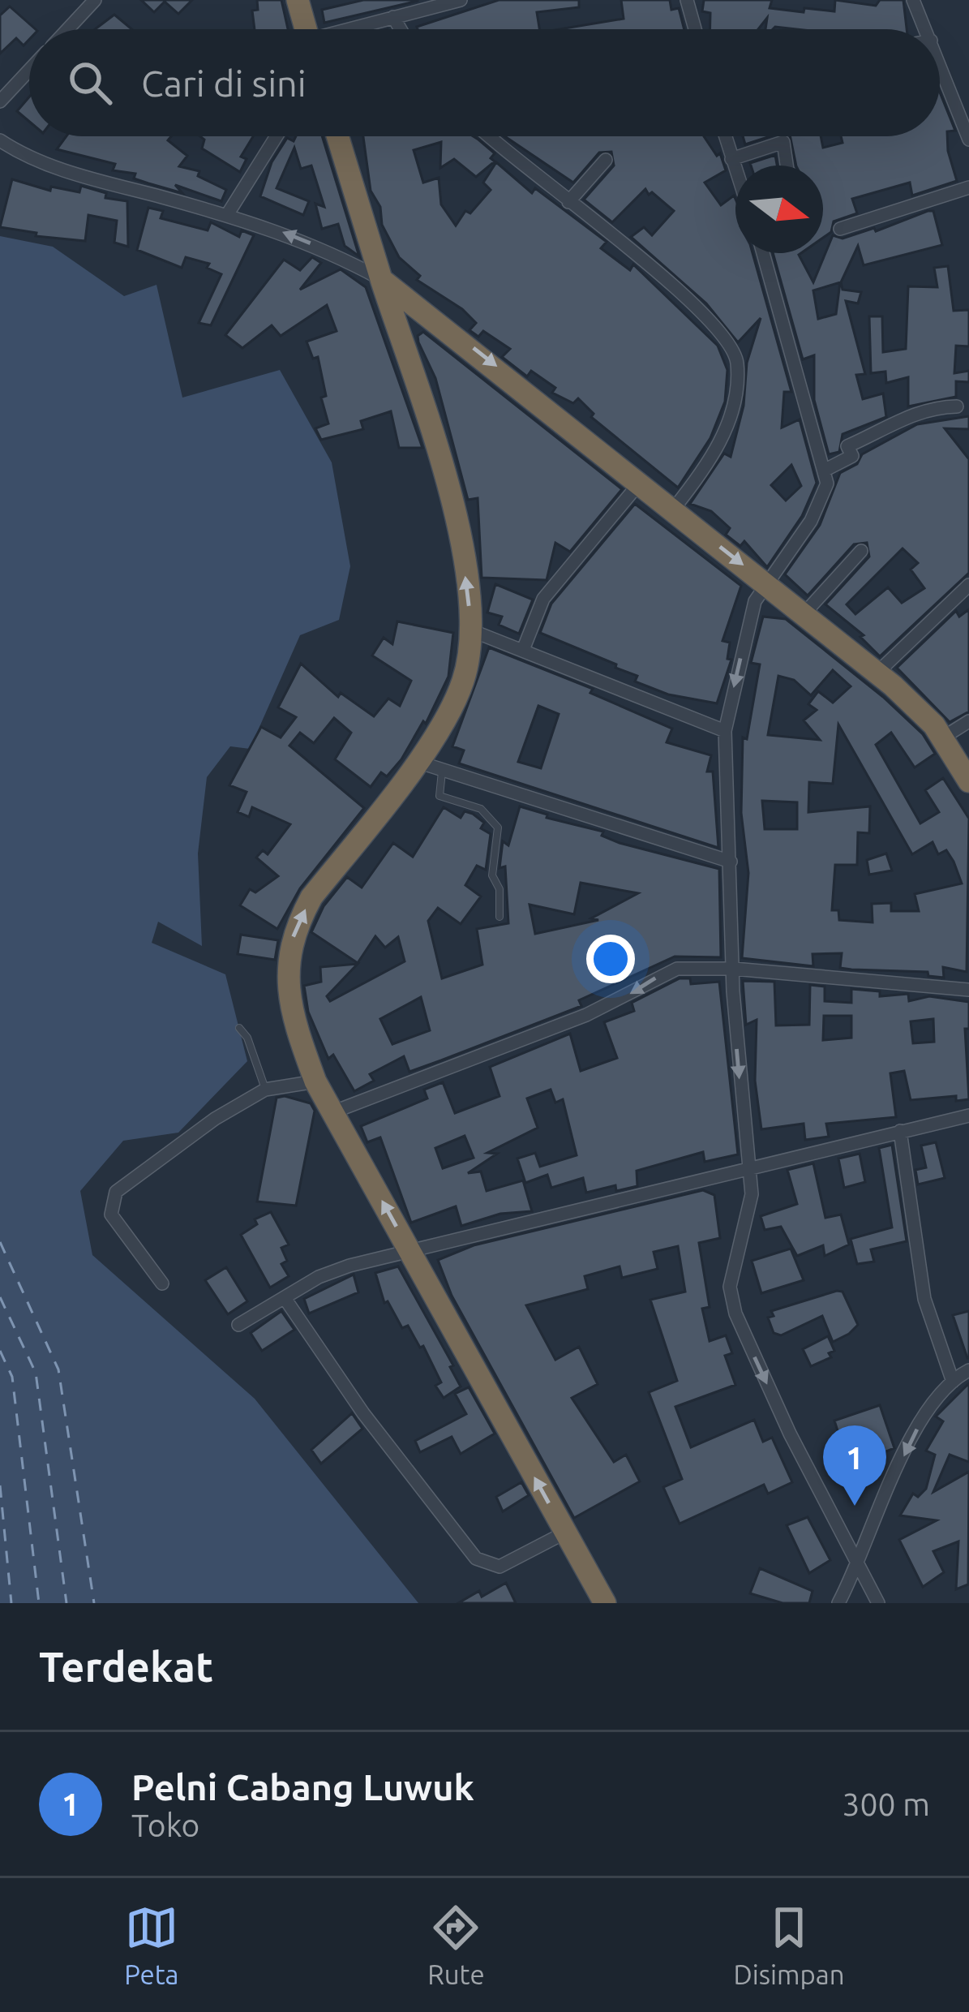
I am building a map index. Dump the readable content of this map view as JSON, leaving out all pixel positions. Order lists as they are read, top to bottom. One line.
{"north":"right","page":{"search":"Cari di sini","pins":"1","heading":"Terdekat","list":[{"mark":"1","name":"Pelni Cabang Luwuk","note":"Toko","value":"300 m"}],"nav":["Peta","Rute","Disimpan"]}}
